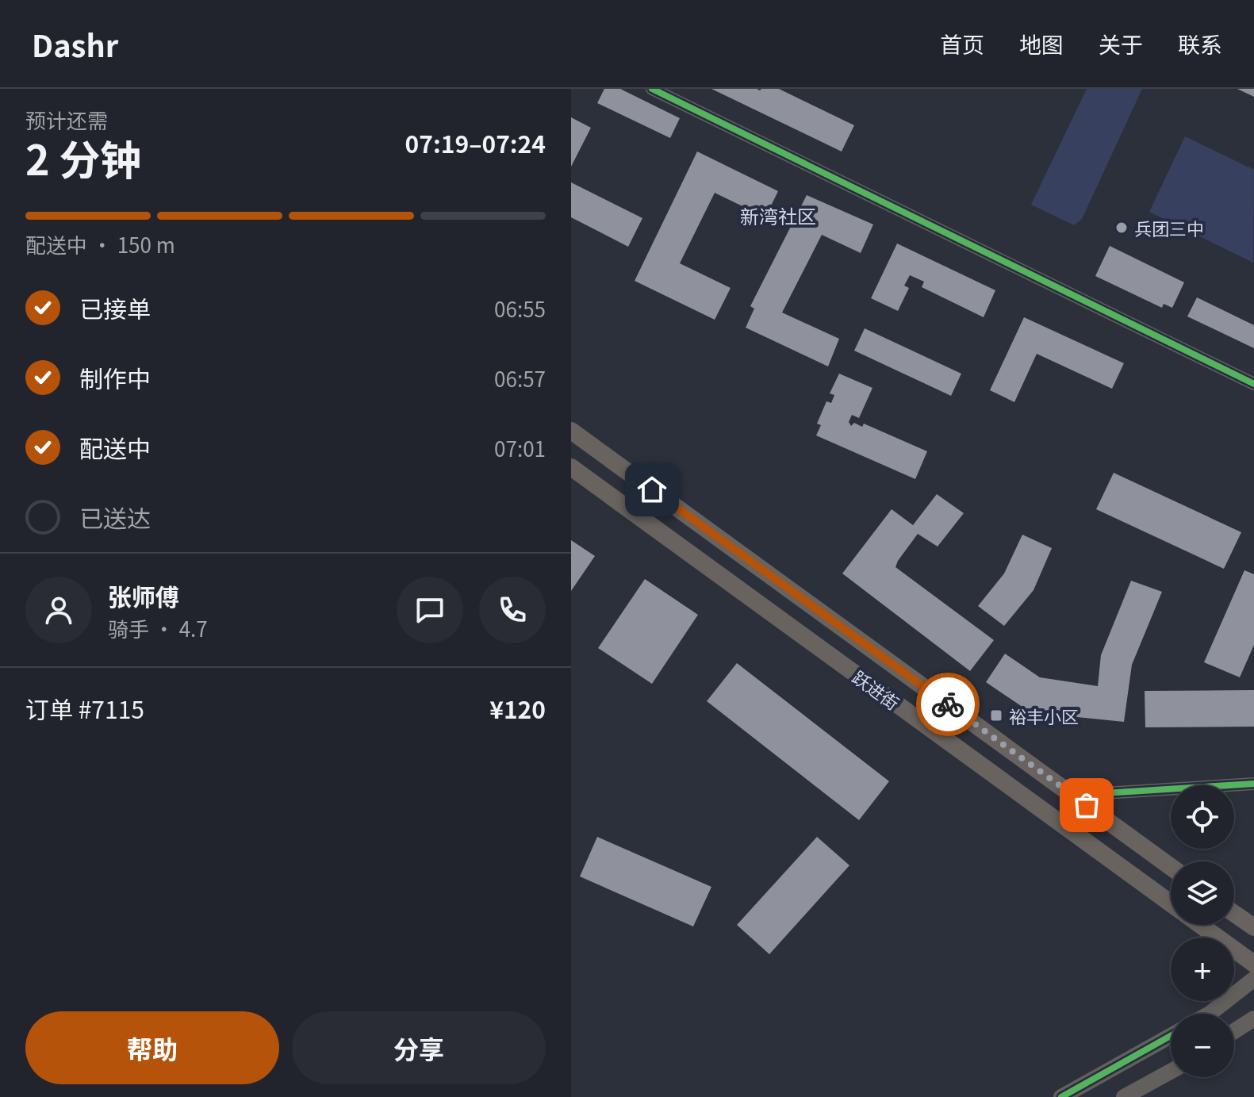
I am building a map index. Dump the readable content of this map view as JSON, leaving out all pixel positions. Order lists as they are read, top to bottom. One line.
{"streets":{"main road":["跃进街"]},"districts":["新湾社区"],"places":{"other":["兵团三中"],"transit":["裕丰小区"]},"page":{"header":"Dashr","nav":["首页","地图","关于","联系"],"heading":["2 分钟","预计还需","07:19–07:24"],"panel":["张师傅","骑手 · 4.7","订单 #7115","¥120"],"bar":"配送中 · 150 m","list":[["已接单","06:55"],["制作中","06:57"],["配送中","07:01"],"已送达"],"map_buttons":["+","−"],"buttons":["帮助","分享"]}}
